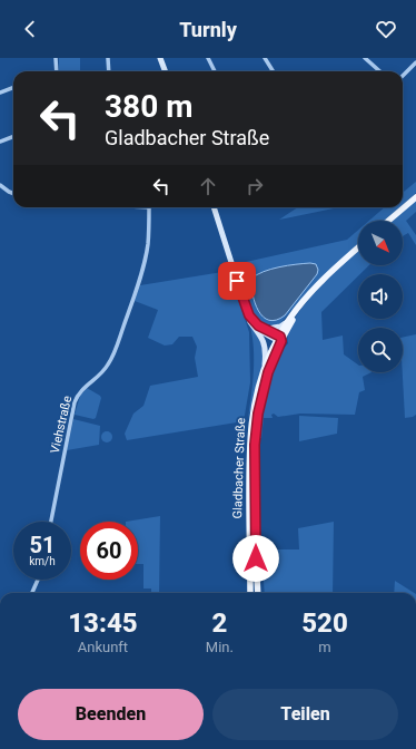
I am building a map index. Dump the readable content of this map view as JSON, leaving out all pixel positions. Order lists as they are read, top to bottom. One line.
{"streets":{"main road":["Gladbacher Straße"],"street":["Viehstraße"]},"north":"bottom right","page":{"header":"Turnly","turn":["380 m","Gladbacher Straße"],"speed":"51 km/h","limit":"60","eta":["13:45","Ankunft","2","Min.","520","m"],"buttons":["Beenden","Teilen"]}}
